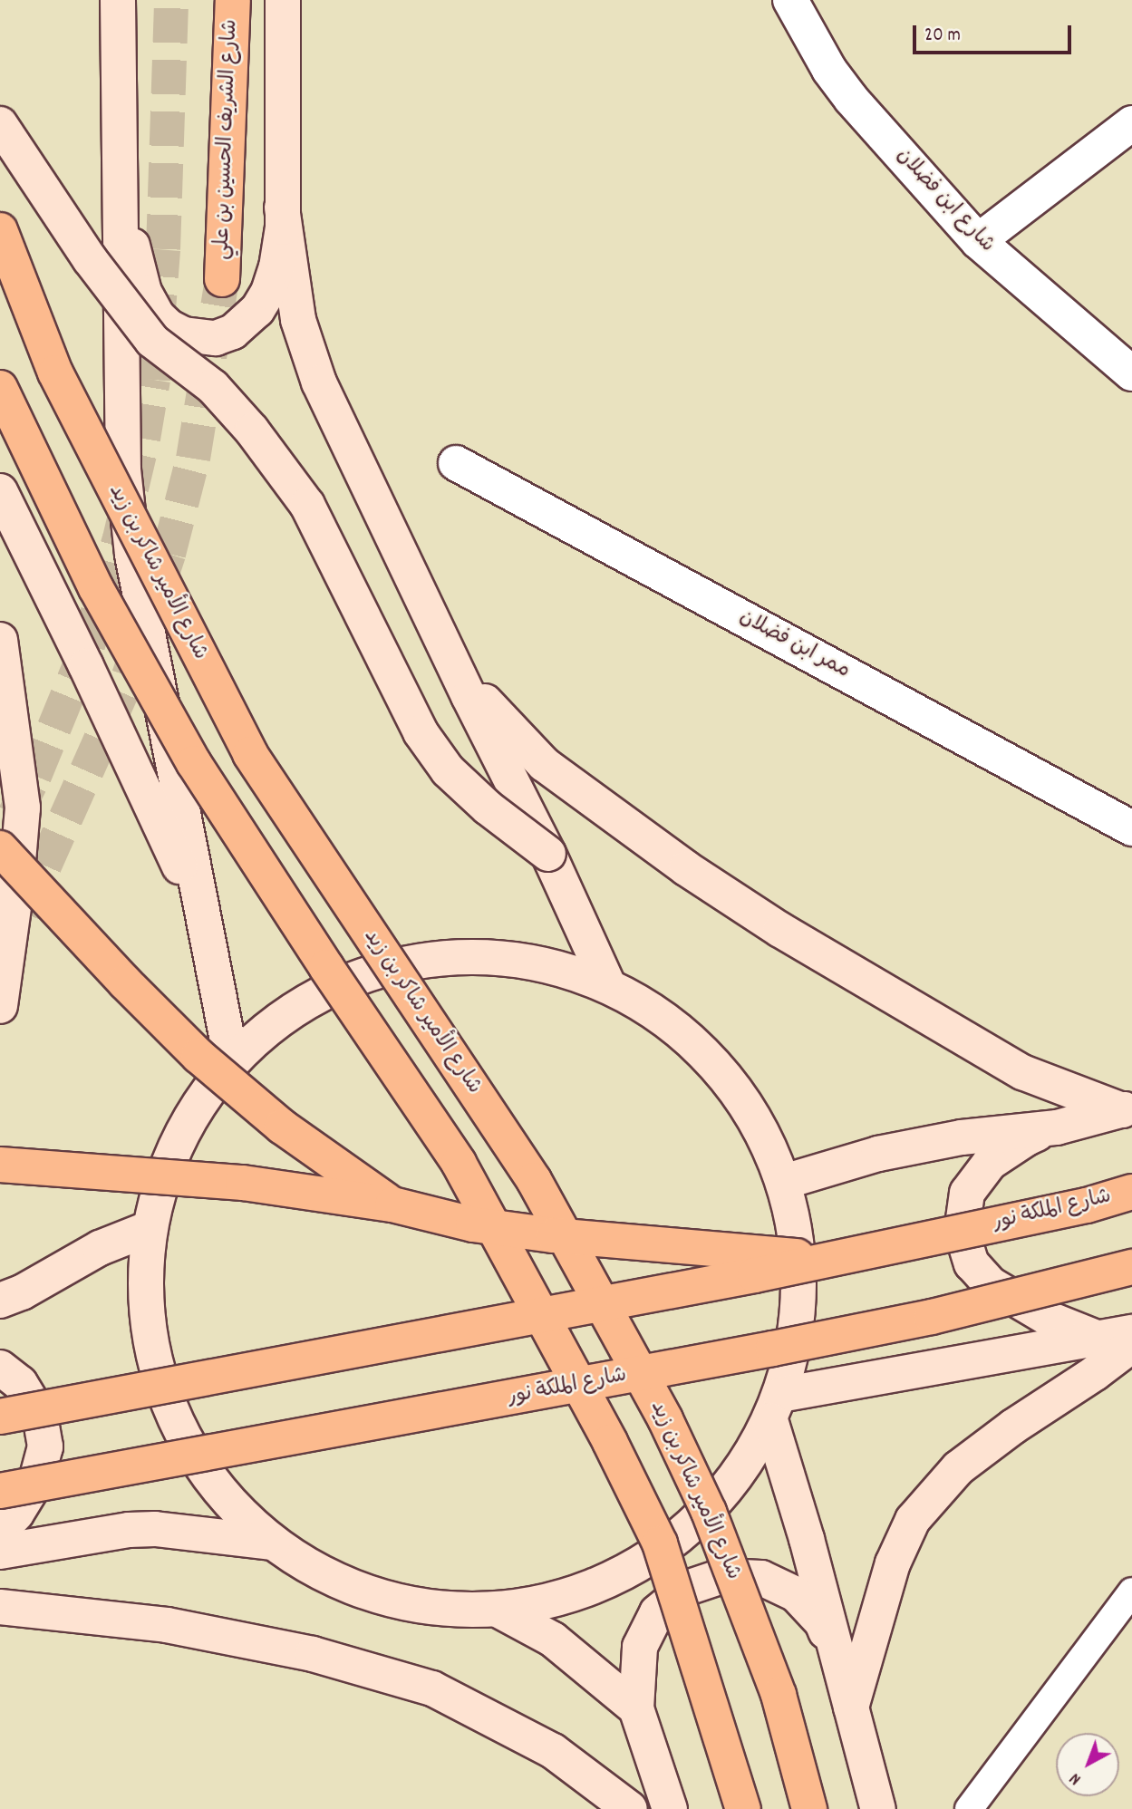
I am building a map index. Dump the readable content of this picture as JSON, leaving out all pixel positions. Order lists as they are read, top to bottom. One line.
{"streets":{"main road":["شارع الشريف الحسين بن علي","شارع الأمير شاكر بن زيد","شارع الملكة نور"],"street":["شارع ابن فضلان","ممر ابن فضلان"]},"scale_bar":"20 m","north":"bottom left"}
